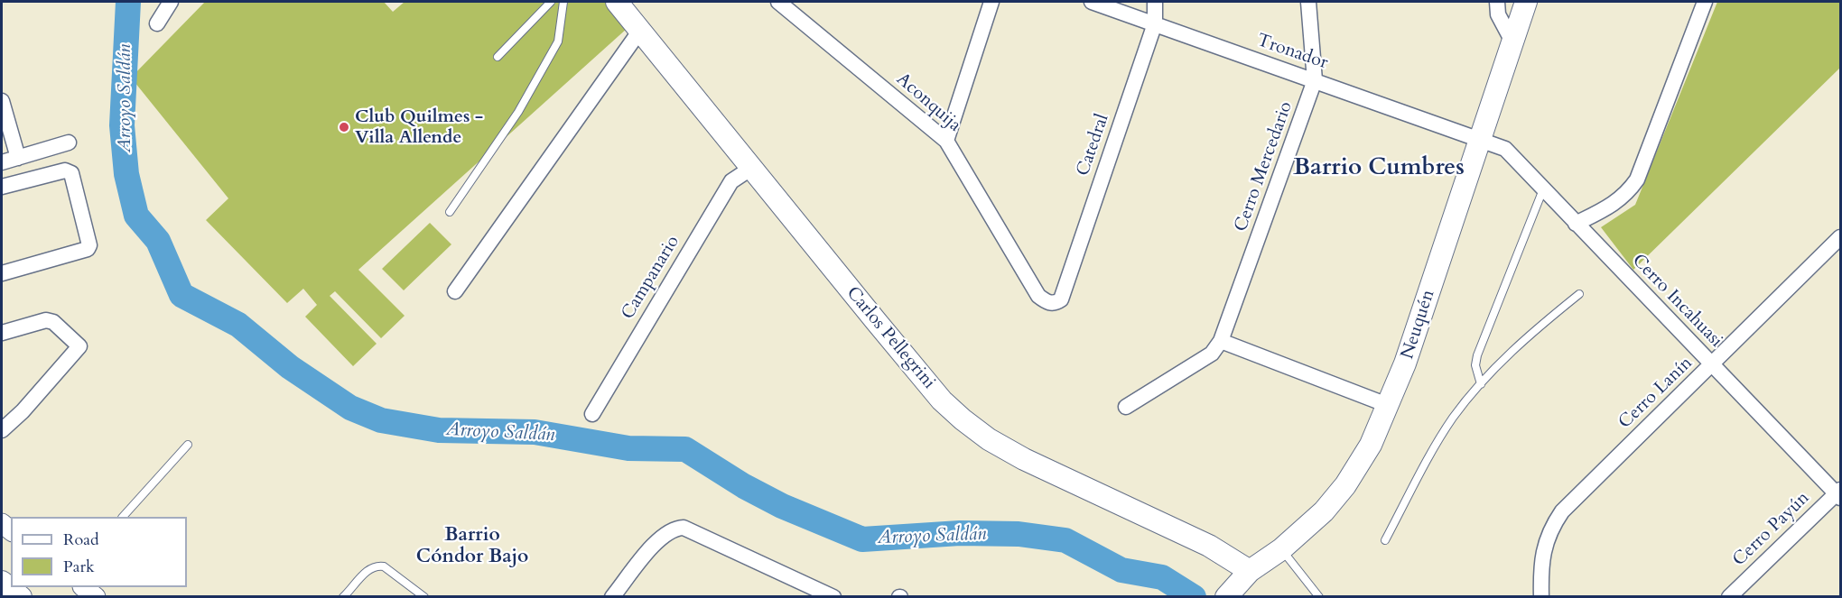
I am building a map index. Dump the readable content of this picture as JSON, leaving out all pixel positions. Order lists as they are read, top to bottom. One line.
{"streets":{"main road":["Neuquén","Carlos Pellegrini"],"street":["Tronador","Aconquija","Catedral","Cerro Mercedario","Campanario","Cerro Incahuasi","Cerro Lanín","Cerro Payún"]},"crossings":[["Tronador","Catedral"],["Tronador","Cerro Mercedario"],["Tronador","Cerro Incahuasi"],["Tronador","Neuquén"],["Aconquija","Catedral"],["Campanario","Carlos Pellegrini"],["Cerro Incahuasi","Neuquén"],["Cerro Incahuasi","Cerro Lanín"],["Cerro Incahuasi","Cerro Payún"],["Neuquén","Carlos Pellegrini"]],"districts":["Barrio Cumbres","Barrio Cóndor Bajo"],"water":["Arroyo Saldán"],"places":["Club Quilmes - Villa Allende"],"legend":["Road","Park"]}
